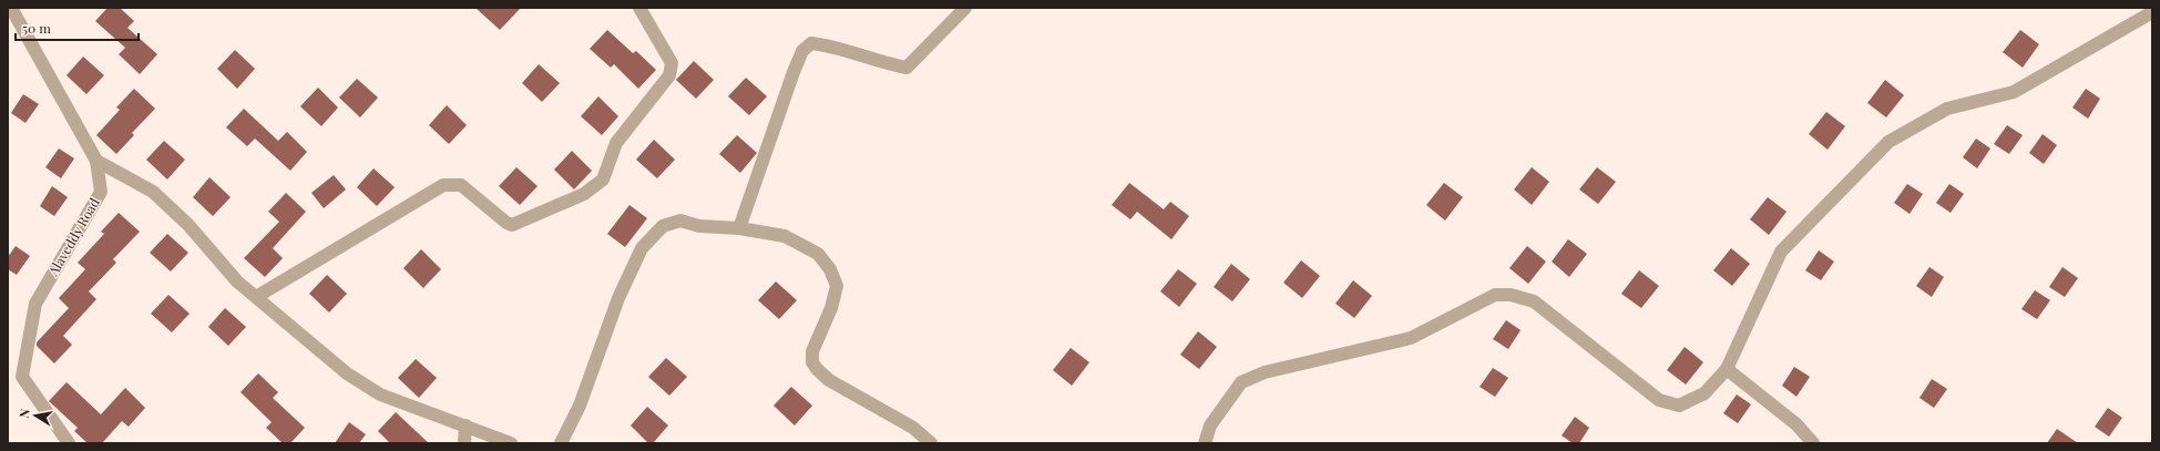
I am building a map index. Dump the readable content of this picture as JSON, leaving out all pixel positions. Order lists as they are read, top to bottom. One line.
{"streets":{"street":["Alaveddy Road"]},"scale_bar":"50 m","north":"left"}
